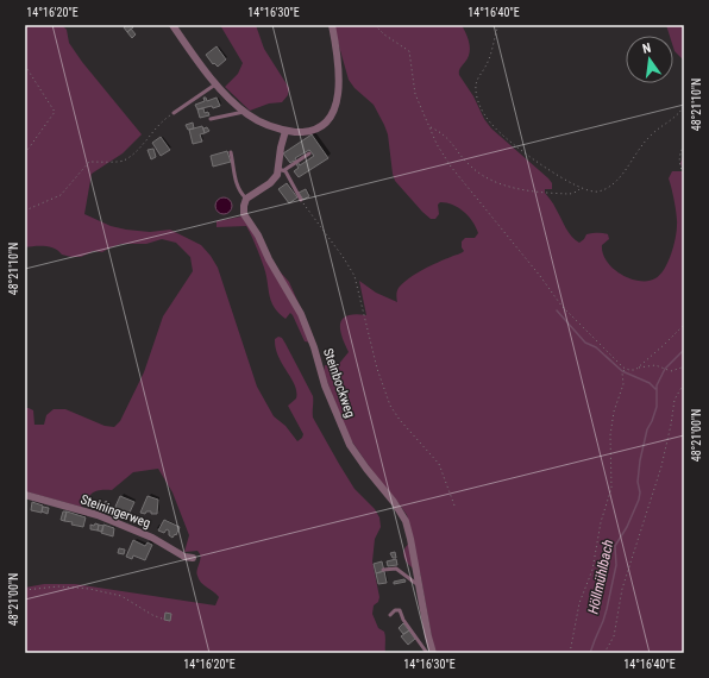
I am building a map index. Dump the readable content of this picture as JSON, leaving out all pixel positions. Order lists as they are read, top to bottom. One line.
{"streets":{"street":["Steinbockweg","Steiningerweg"]},"water":["Höllmühlbach"],"north":"top","coordinates":["14°16'20\"E","14°16'30\"E","14°16'40\"E","48°21'10\"N","48°21'00\"N"]}
